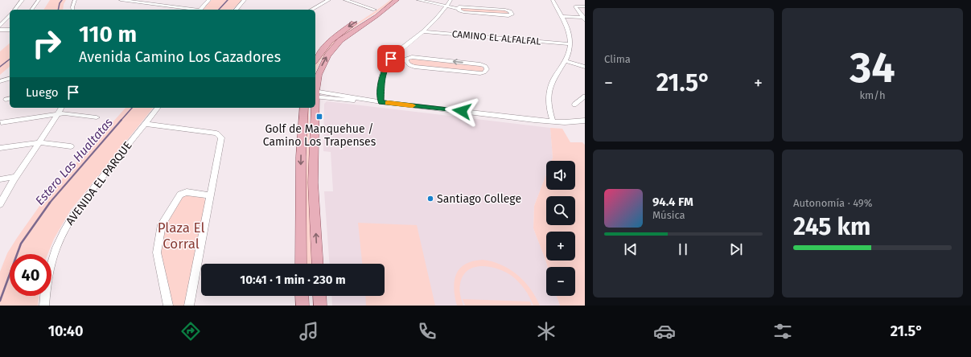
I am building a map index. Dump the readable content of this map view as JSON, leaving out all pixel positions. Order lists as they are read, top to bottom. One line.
{"streets":{"street":["CAMINO EL ALFALFAL","AVENIDA EL PARQUE"]},"water":["Estero Las Hualtatas"],"parks":["Plaza El Corral"],"places":{"transit":["Golf de Manquehue / Camino Los Trapenses"],"other":["Santiago College"]},"page":{"tile":["Clima",["34","km/h"],["Autonomía · 49%","245 km"]],"turn":["110 m","Avenida Camino Los Cazadores"],"heat":["−","21.5°","+"],"then":"Luego","map_buttons":["+","−"],"song":["94.4 FM","Música"],"limit":"40","trip":"10:41 · 1 min · 230 m","tabs":["10:40","21.5°"]}}
